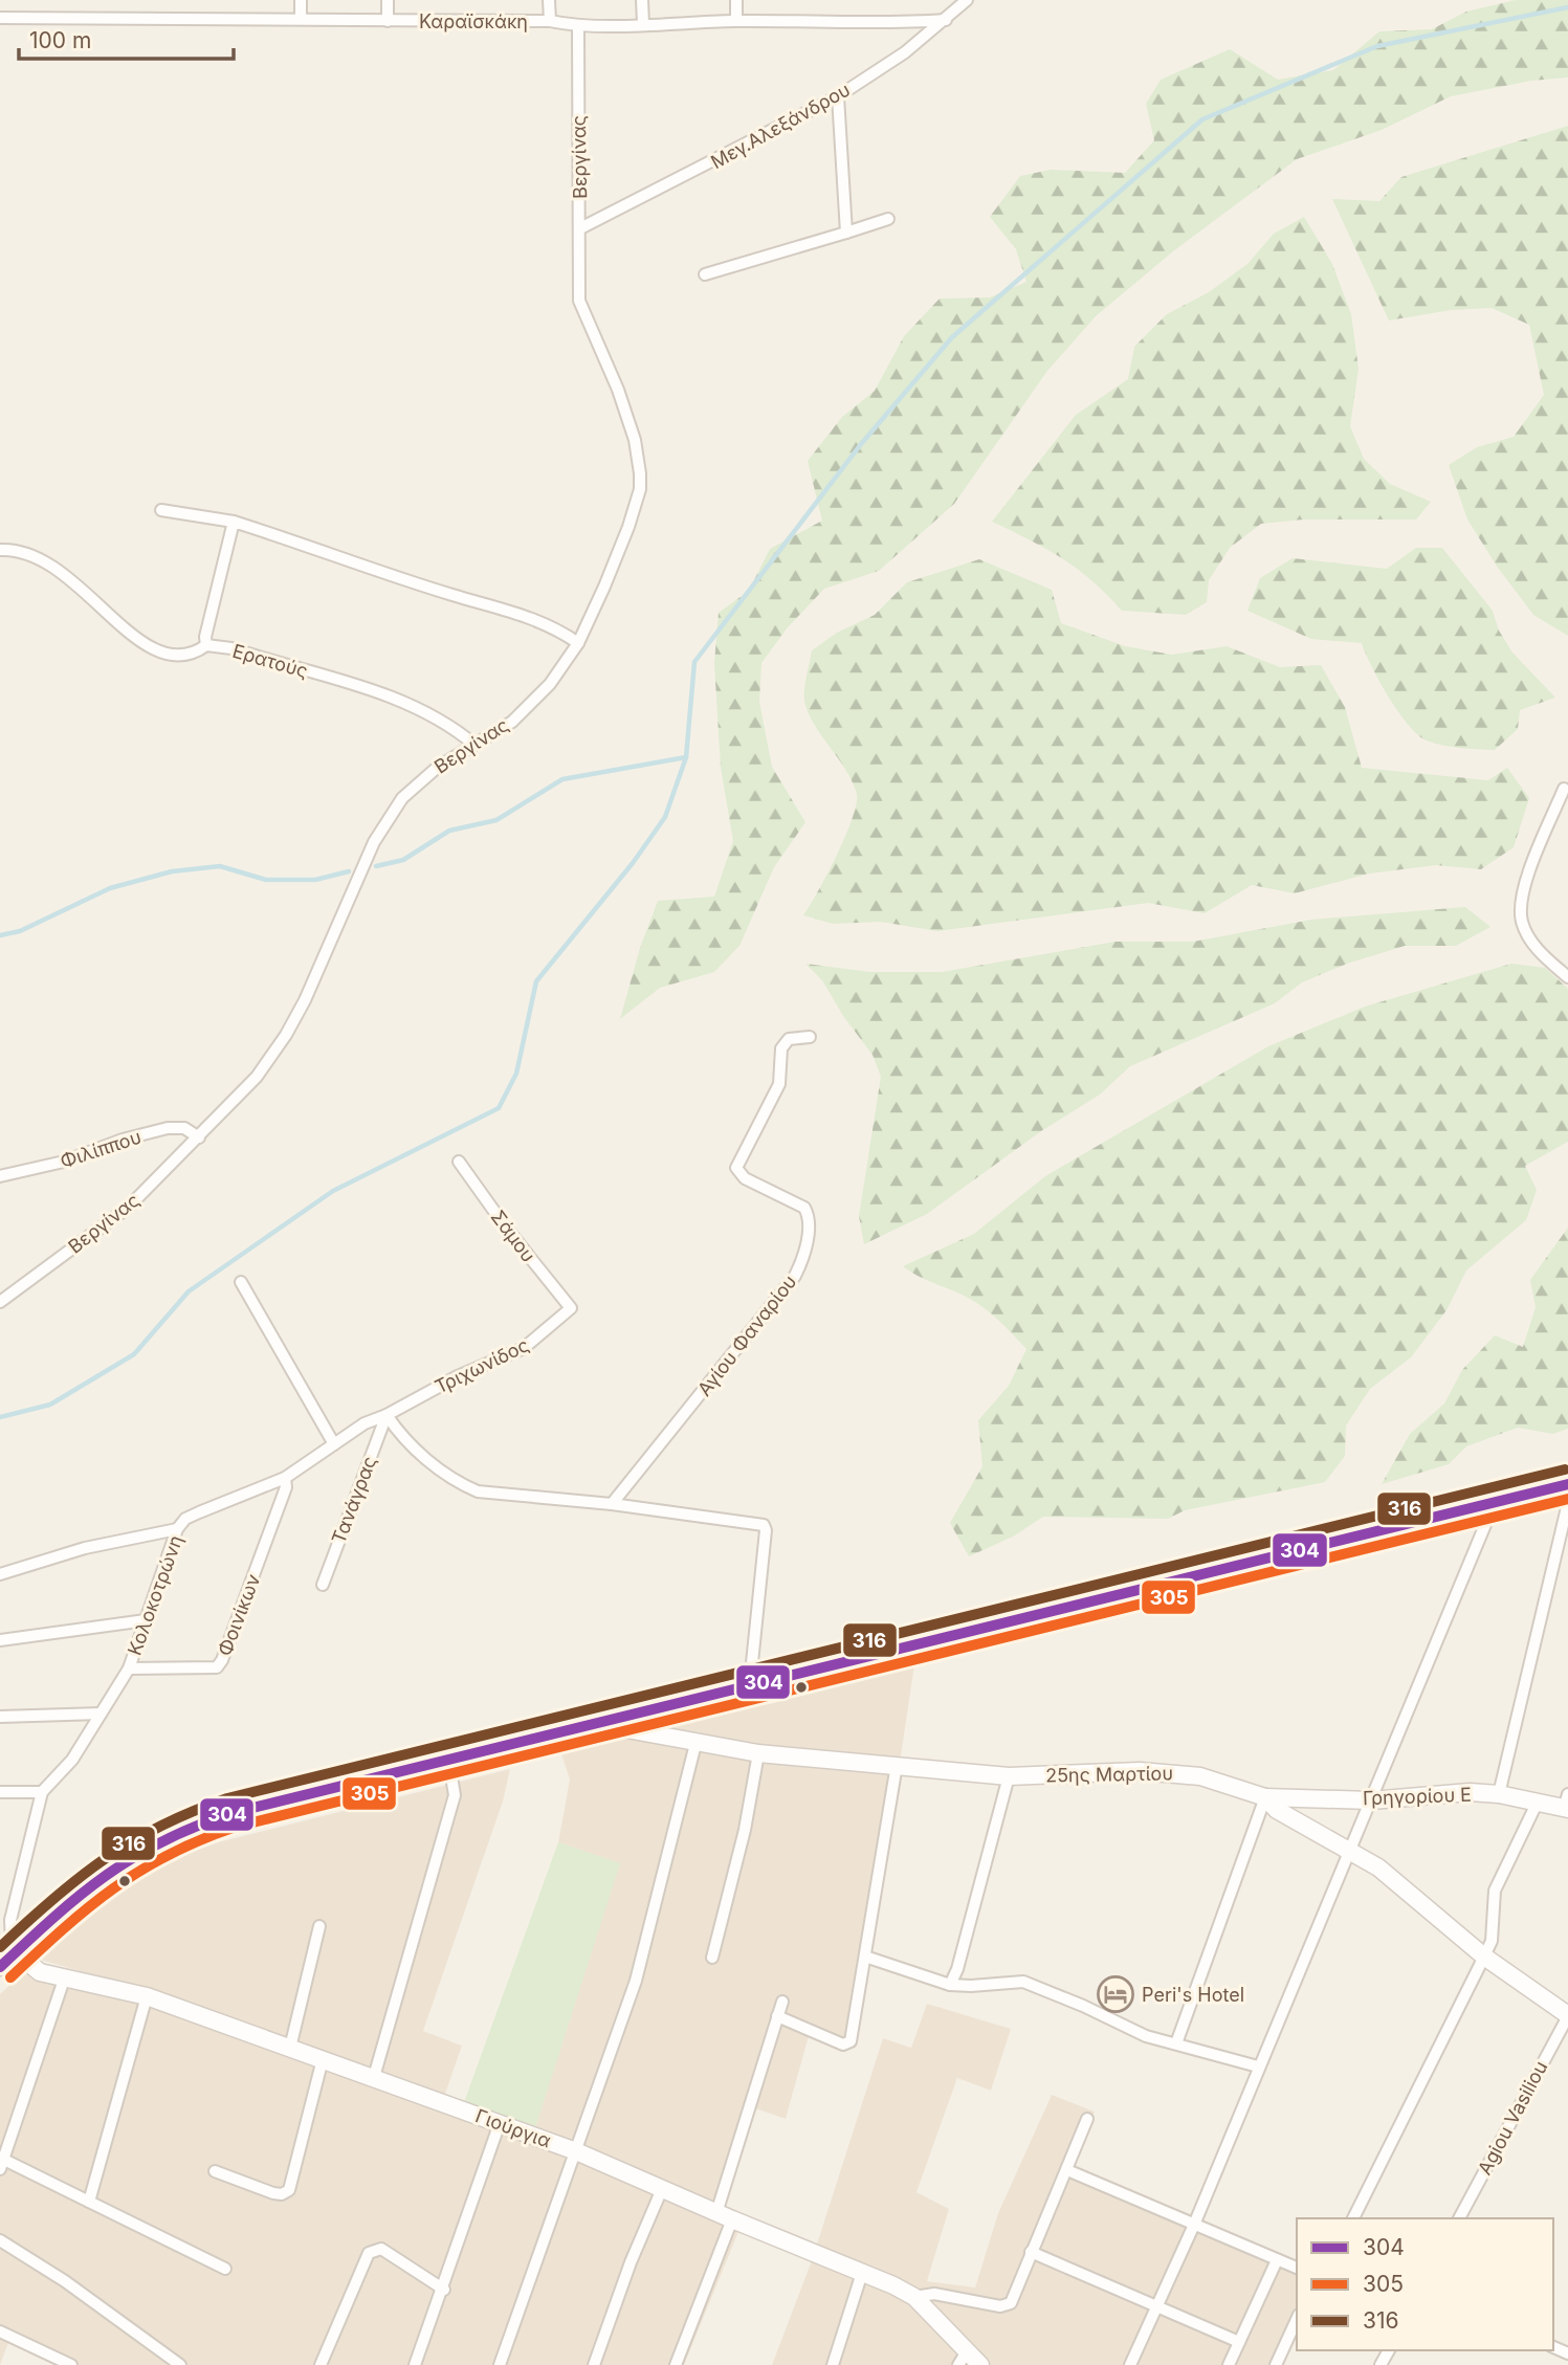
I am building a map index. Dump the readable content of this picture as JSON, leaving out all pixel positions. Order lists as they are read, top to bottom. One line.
{"streets":{"street":["Καραϊσκάκη","Μεγ.Αλεξάνδρου","Βεργίνας","Ερατούς","Φιλίππου","Σάμου","Αγίου Φαναρίου","Τριχωνίδος","Τανάγρας","Κολοκοτρώνη","Φοινίκων","25ης Μαρτίου","Γρηγορίου Ε","Agiou Vasiliou","Γιούργια"]},"crossings":[["Καραϊσκάκη","Μεγ.Αλεξάνδρου"],["Καραϊσκάκη","Βεργίνας"],["Μεγ.Αλεξάνδρου","Βεργίνας"],["Βεργίνας","Ερατούς"],["Βεργίνας","Φιλίππου"],["Σάμου","Τριχωνίδος"],["Τριχωνίδος","Τανάγρας"],["Τριχωνίδος","Κολοκοτρώνη"],["Τανάγρας","Κολοκοτρώνη"],["Κολοκοτρώνη","Φοινίκων"],["Κολοκοτρώνη","Γιούργια"],["25ης Μαρτίου","Γρηγορίου Ε"],["25ης Μαρτίου","Agiou Vasiliou"]],"places":{"hotel":["Peri's Hotel"]},"lines":["transit line 316","transit line 304","transit line 305"],"legend":["304","305","316"],"scale_bar":"100 m"}
